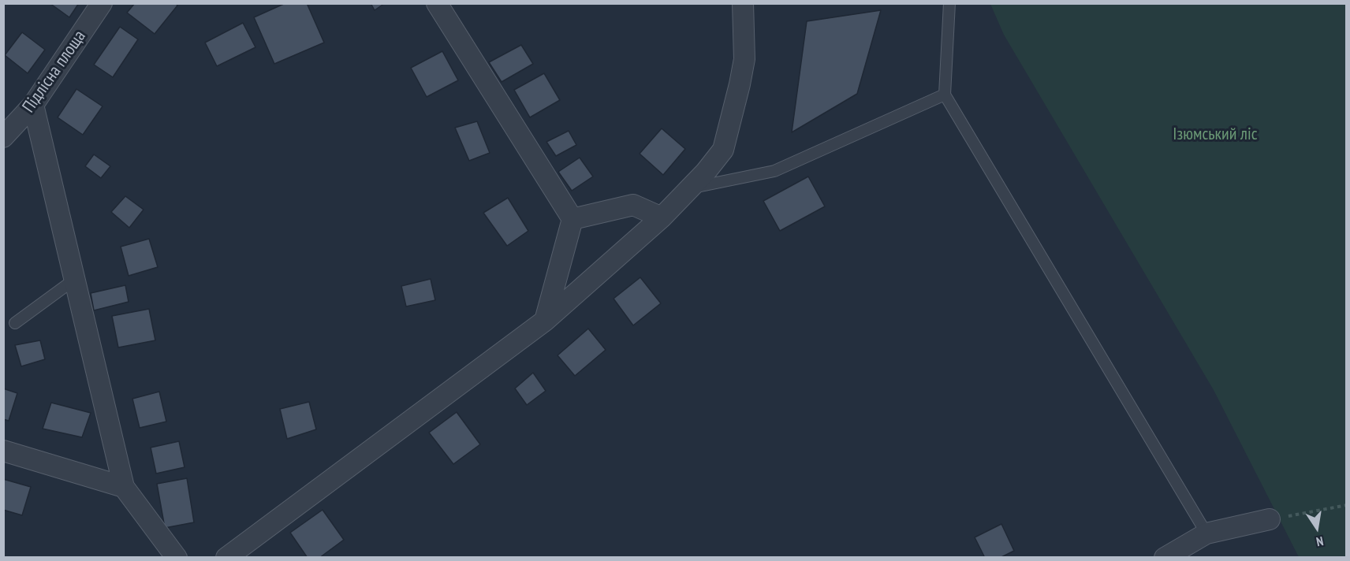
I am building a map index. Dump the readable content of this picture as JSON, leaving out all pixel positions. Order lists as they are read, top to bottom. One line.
{"streets":{"street":["Підлісна площа"]},"parks":["Ізюмський ліс"],"north":"bottom"}
